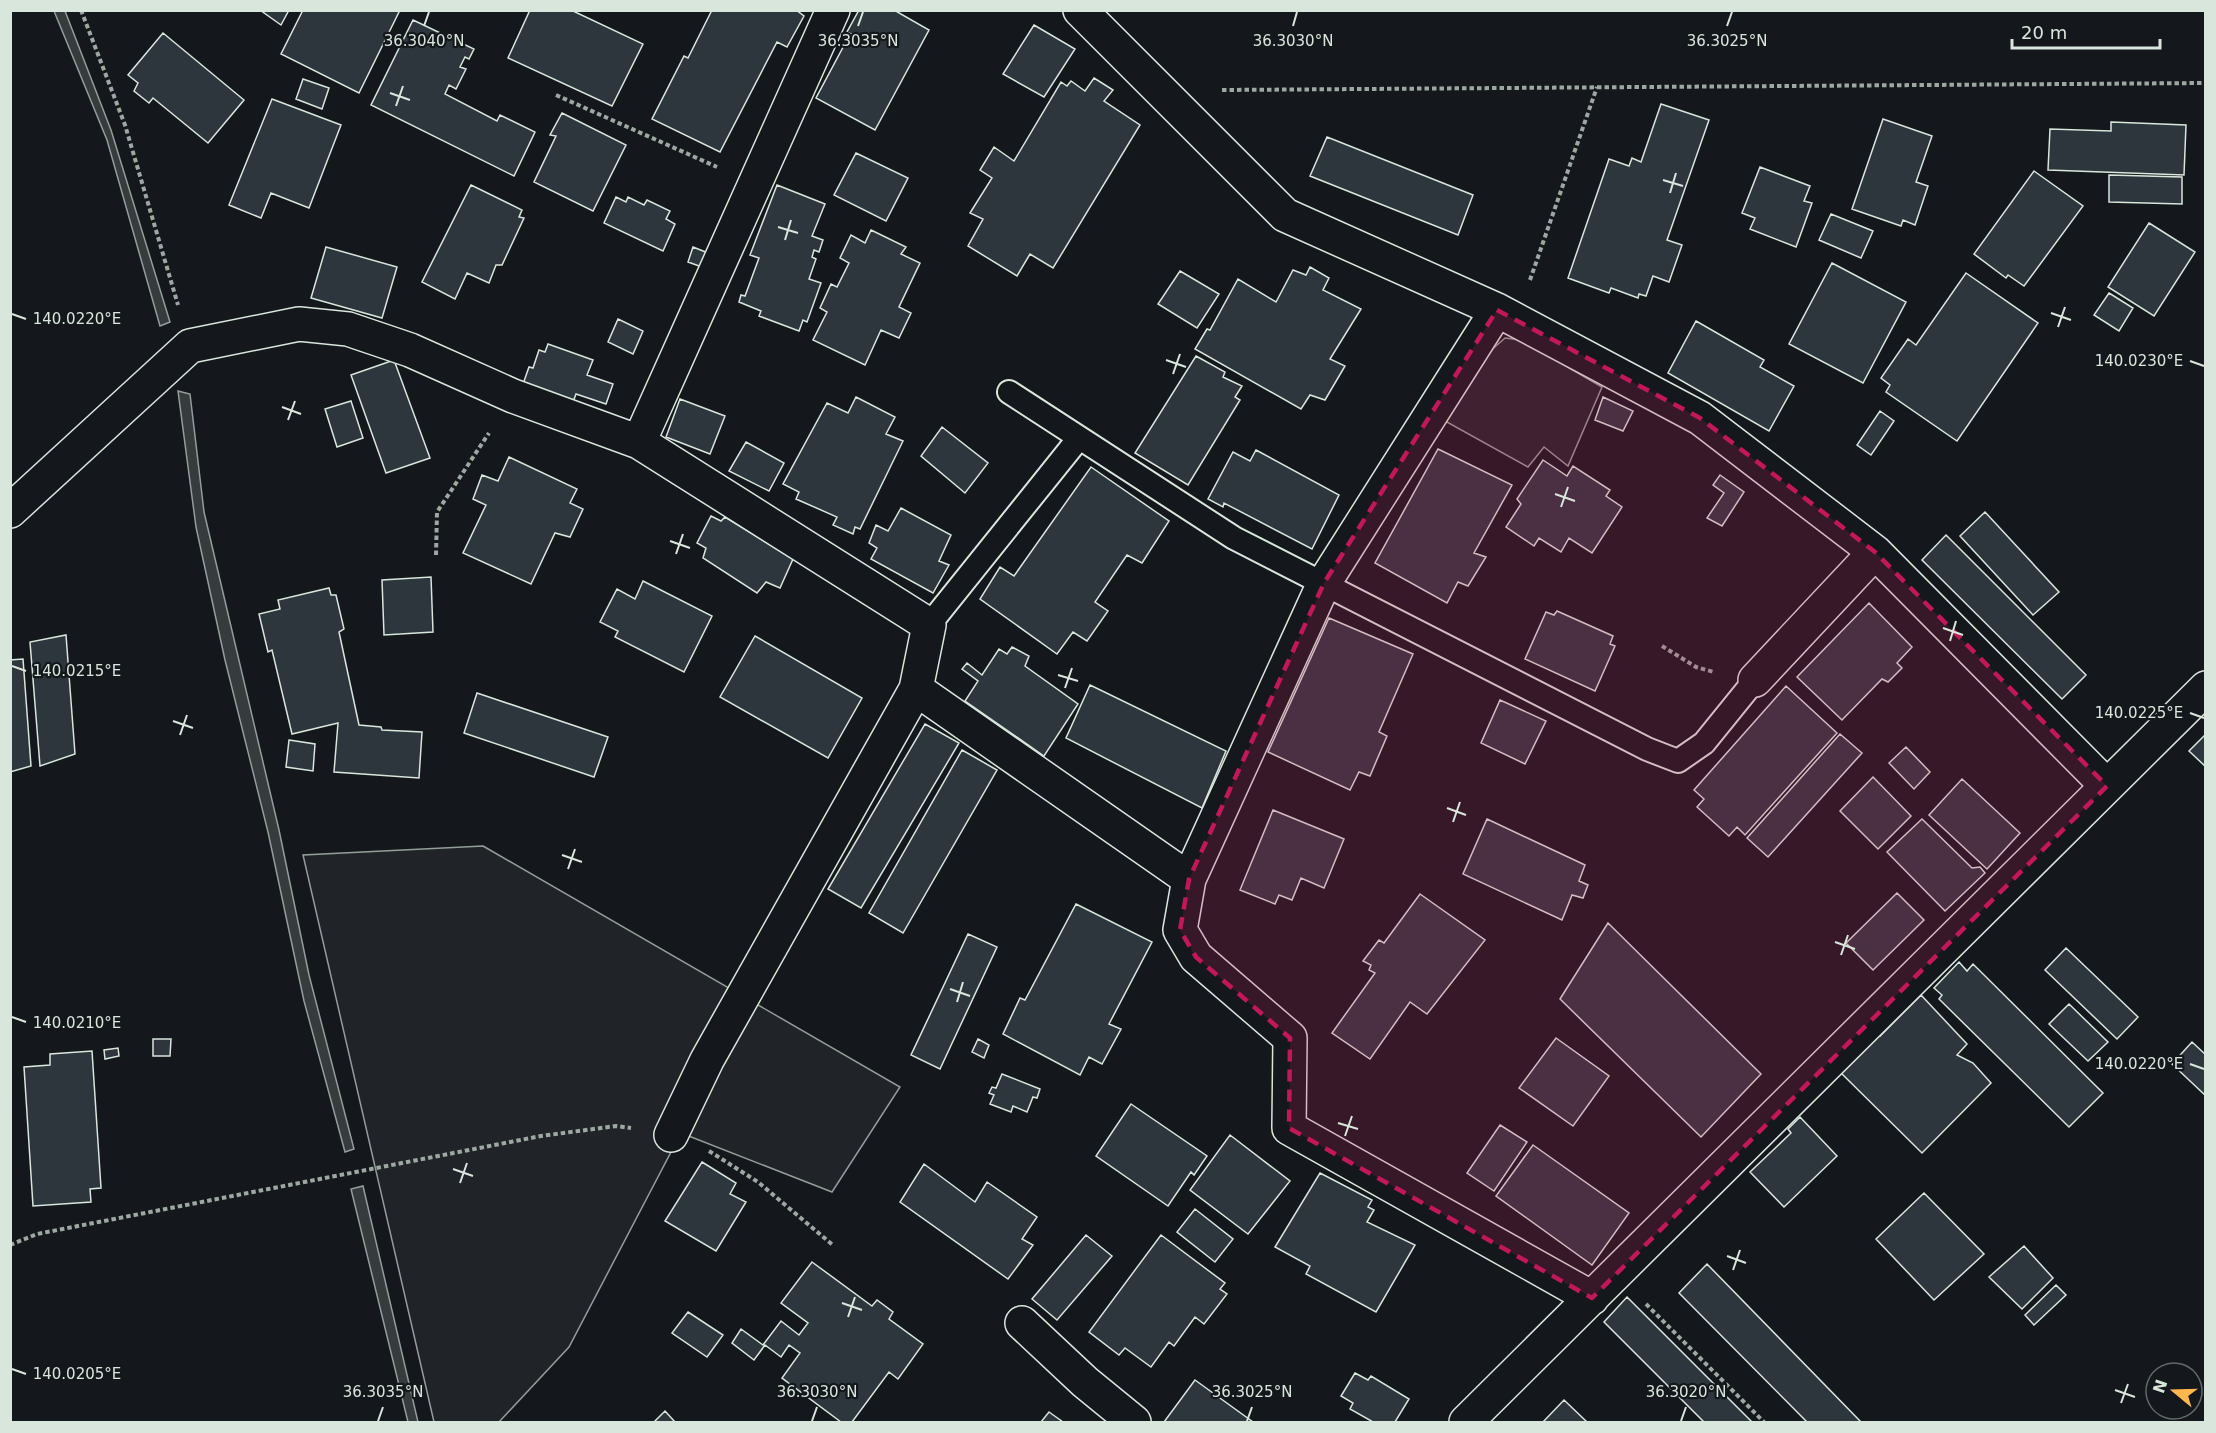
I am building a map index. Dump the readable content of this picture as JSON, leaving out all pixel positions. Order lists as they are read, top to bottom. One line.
{"scale_bar":"20 m","north":"left","coordinates":["36.3040°N","36.3035°N","36.3030°N","36.3025°N","140.0220°E","140.0230°E","140.0215°E","140.0225°E","140.0210°E","140.0205°E","36.3020°N"]}
